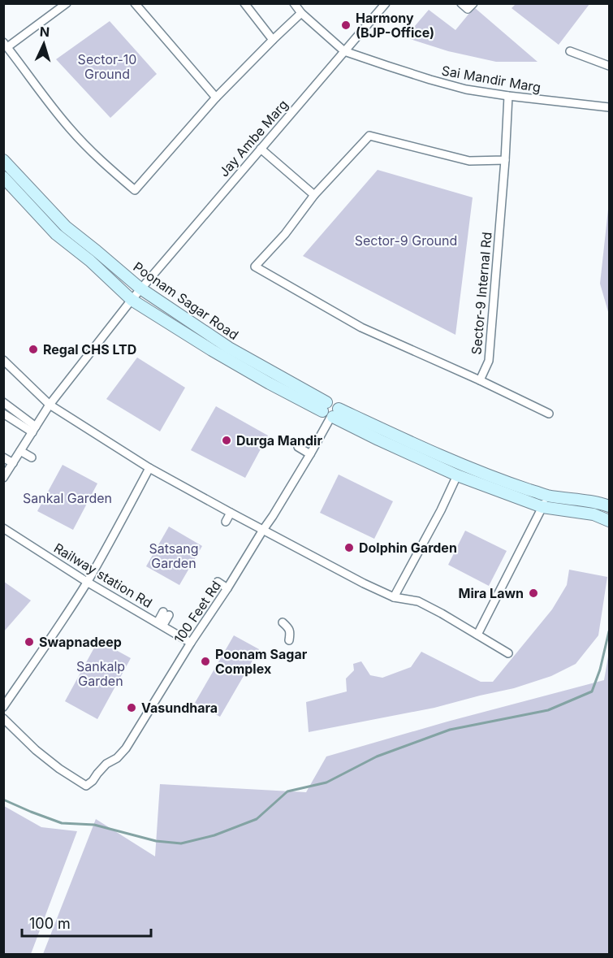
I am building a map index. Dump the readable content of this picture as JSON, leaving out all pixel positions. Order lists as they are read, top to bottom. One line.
{"streets":{"main road":["Poonam Sagar Road"],"street":["Sai Mandir Marg","Jay Ambe Marg","Sector-9 Internal Rd","Railway station Rd","100 Feet Rd"]},"crossings":[["Sai Mandir Marg","Jay Ambe Marg"],["Sai Mandir Marg","Sector-9 Internal Rd"],["Jay Ambe Marg","Poonam Sagar Road"],["Poonam Sagar Road","100 Feet Rd"],["Railway station Rd","100 Feet Rd"]],"parks":["Sector-10 Ground","Sector-9 Ground","Sankal Garden","Satsang Garden","Sankalp Garden"],"places":["Harmony (BJP-Office)","Regal CHS LTD","Durga Mandir","Dolphin Garden","Mira Lawn","Swapnadeep","Poonam Sagar Complex","Vasundhara"],"scale_bar":"100 m","north":"top"}
